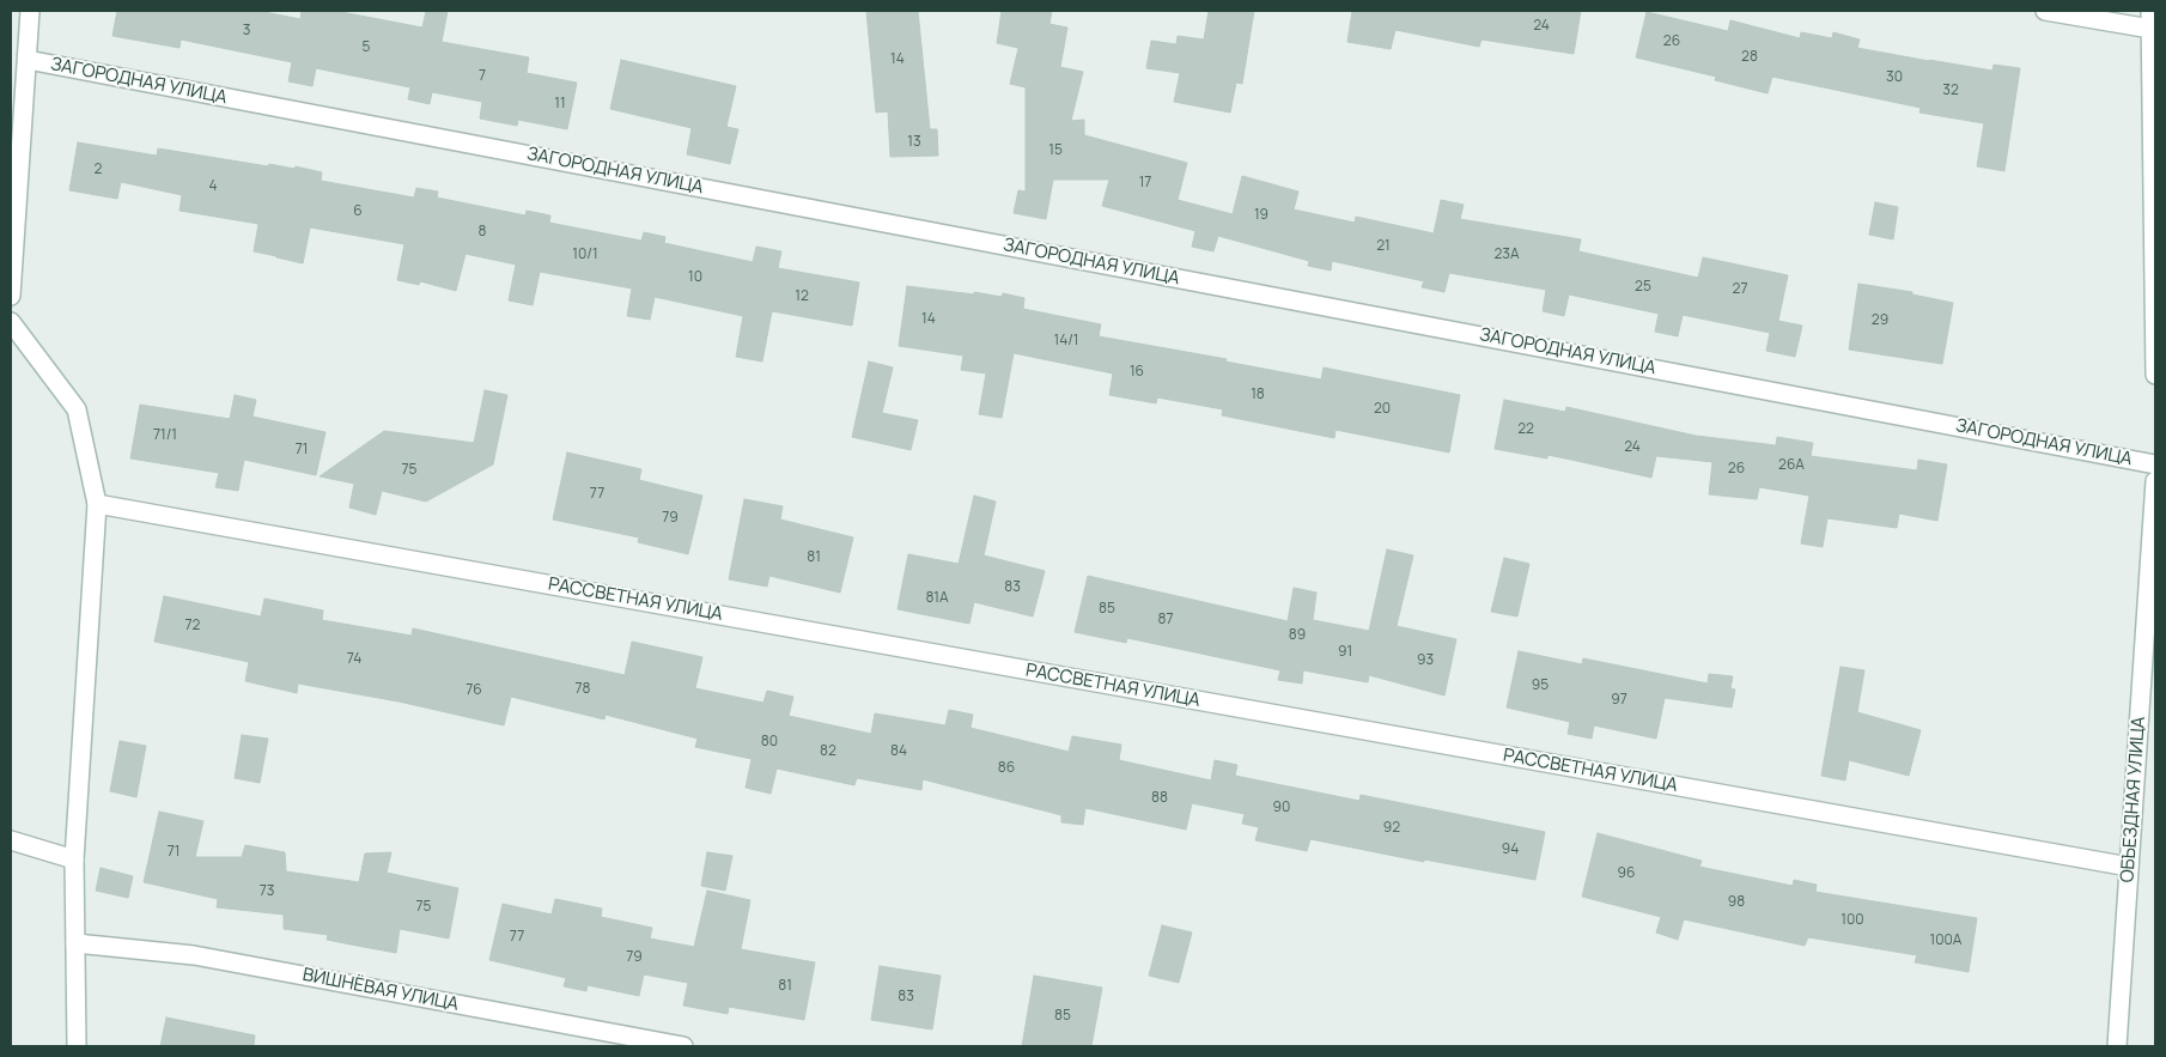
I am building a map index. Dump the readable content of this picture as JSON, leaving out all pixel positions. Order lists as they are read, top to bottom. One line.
{"streets":{"street":["ЗАГОРОДНАЯ УЛИЦА","РАССВЕТНАЯ УЛИЦА","ОБЪЕЗДНАЯ УЛИЦА","ВИШНЁВАЯ УЛИЦА"]},"crossings":[["РАССВЕТНАЯ УЛИЦА","ОБЪЕЗДНАЯ УЛИЦА"]],"house_numbers":["24","3","26","5","28","14","7","30","32","11","13","15","2","17","4","6","19","8","21","10/1","23А","10","25","27","12","14","29","14/1","16","18","20","22","71/1","24","71","26А","26","75","77","79","81","83","81А","85","87","72","89","91","74","93","95","78","76","97","80","82","84","86","88","90","92","94","71","96","73","98","75","100","77","100А","79","81","83","85"]}
